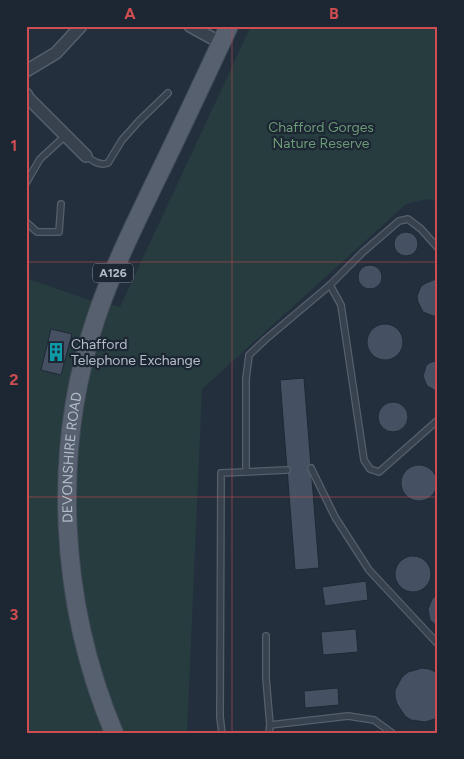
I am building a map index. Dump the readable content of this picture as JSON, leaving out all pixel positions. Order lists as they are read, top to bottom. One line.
{"streets":{"main road":["A126","DEVONSHIRE ROAD"]},"parks":["Chafford Gorges Nature Reserve"],"places":{"building":["Chafford Telephone Exchange"]},"grid":{"columns":["A","B"],"rows":["1","2","3"]}}
